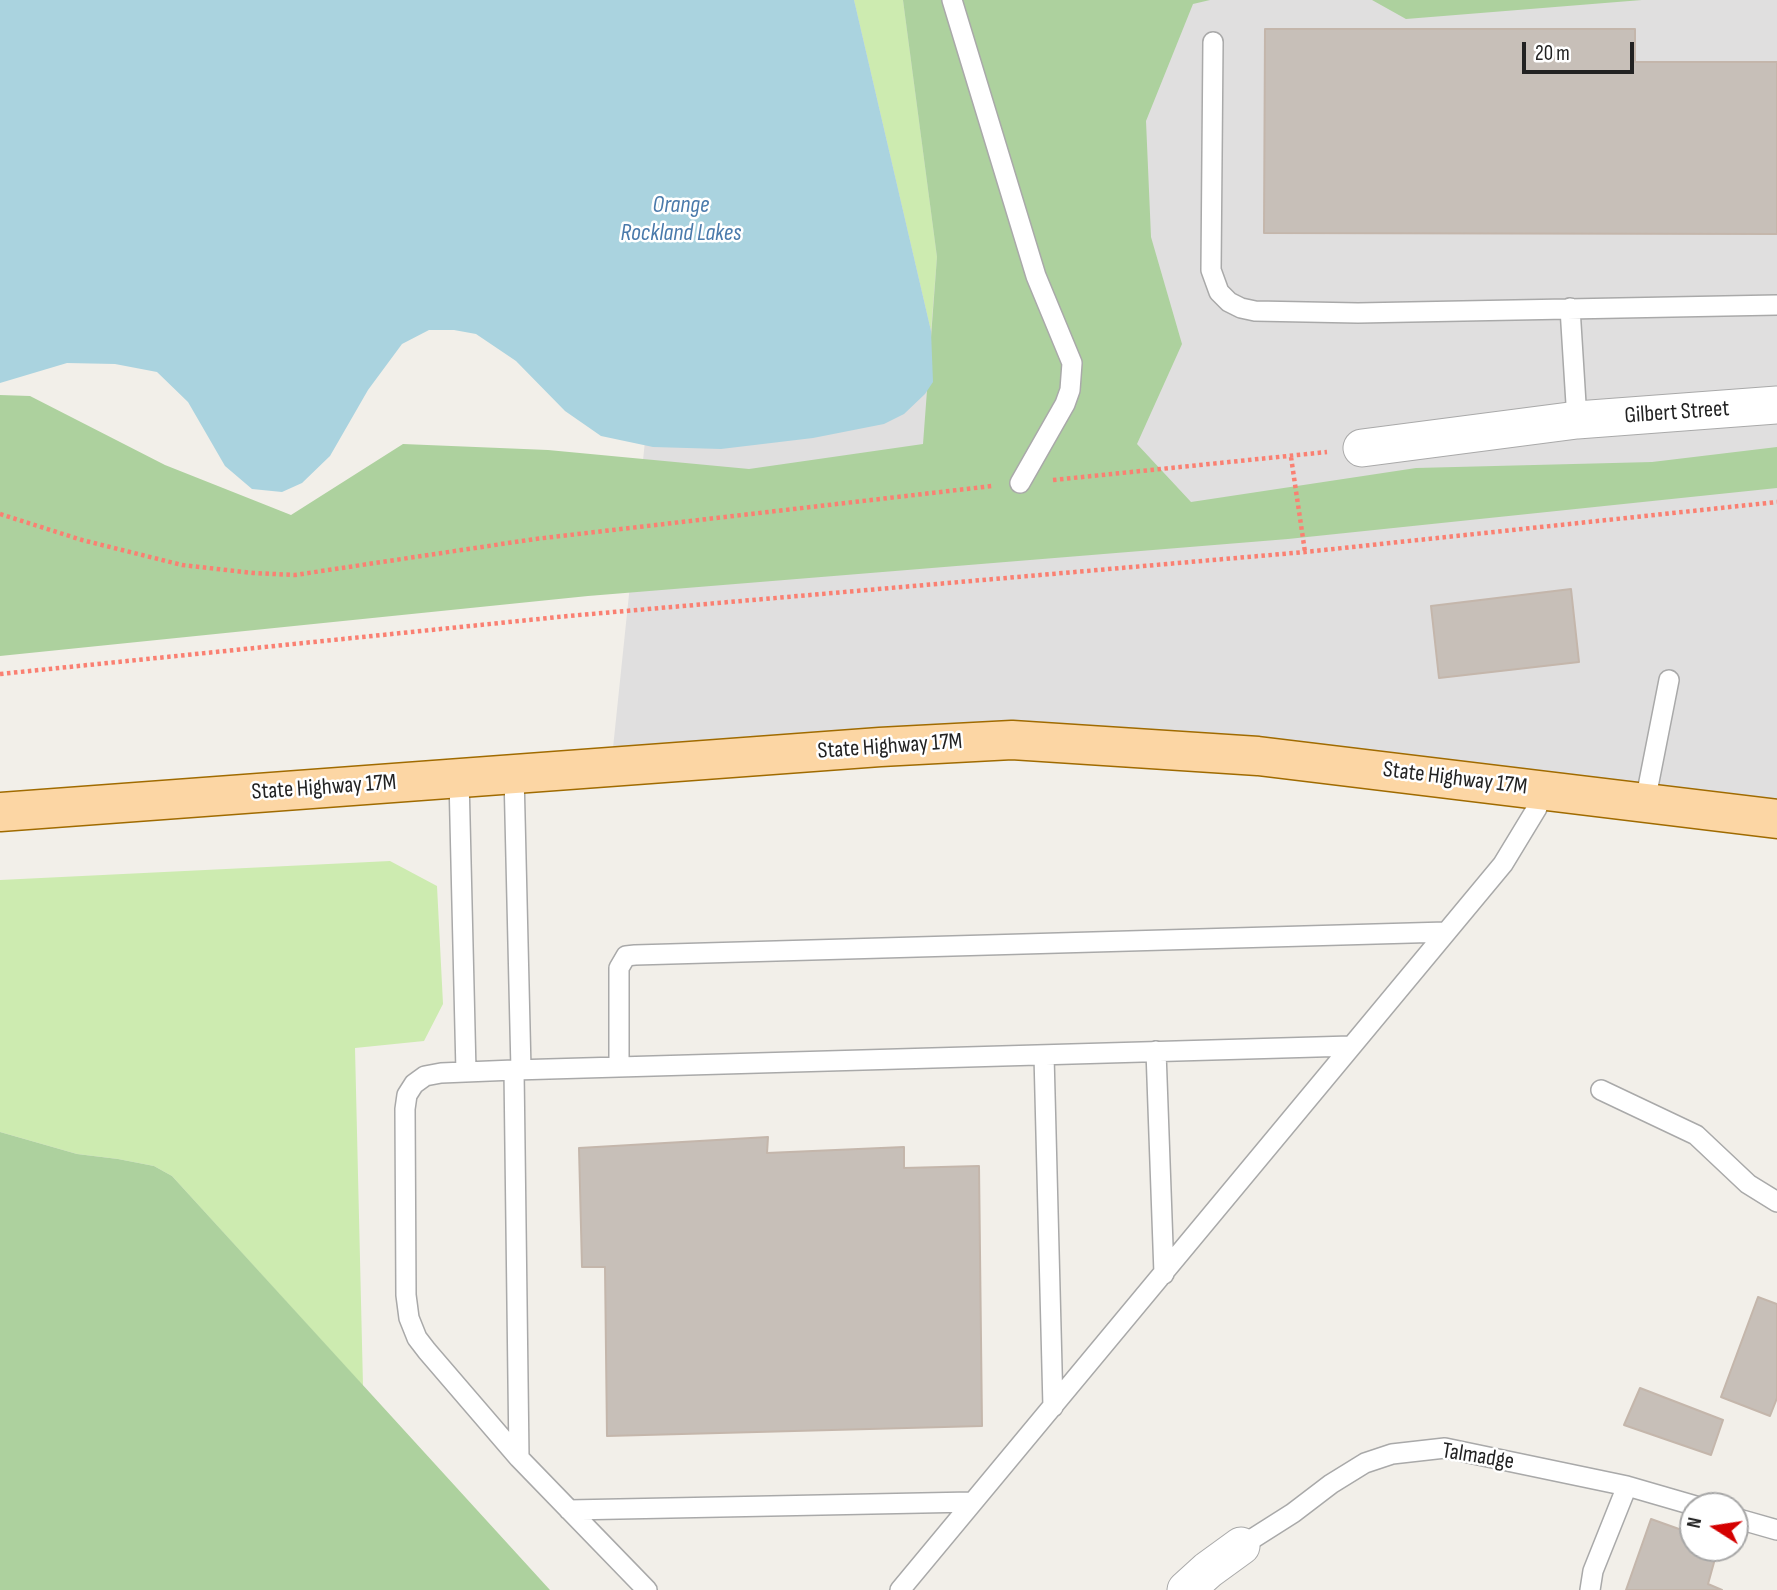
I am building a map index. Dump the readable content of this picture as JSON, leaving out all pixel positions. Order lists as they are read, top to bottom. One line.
{"streets":{"main road":["State Highway 17M"],"street":["Gilbert Street"],"lane":["Talmadge"]},"water":["Orange Rockland Lakes"],"scale_bar":"20 m","north":"left"}
